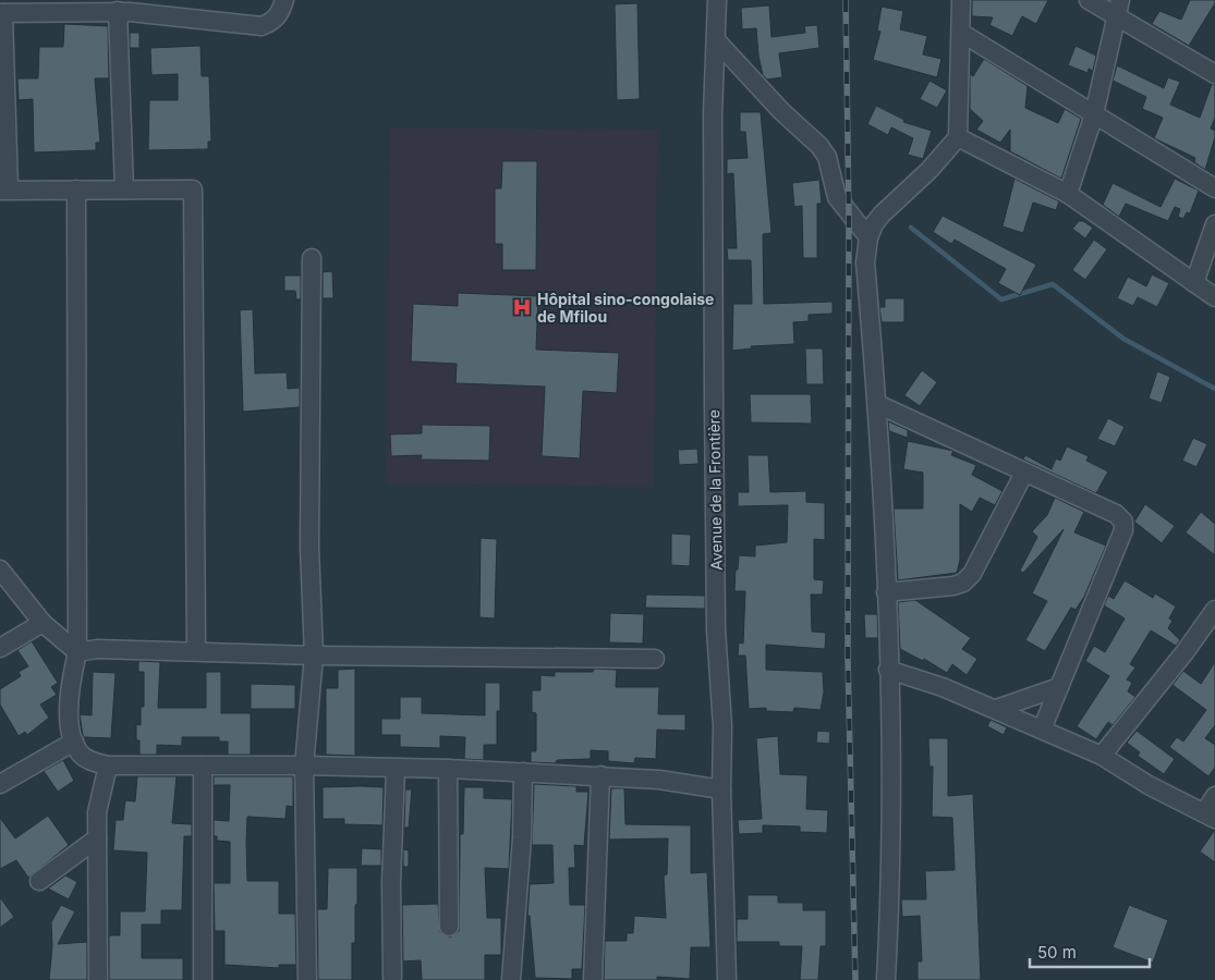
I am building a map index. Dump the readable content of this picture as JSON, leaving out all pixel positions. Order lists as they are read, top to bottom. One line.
{"streets":{"street":["Avenue de la Frontière"]},"places":{"hospital":["Hôpital sino-congolaise de Mfilou"]},"scale_bar":"50 m"}
